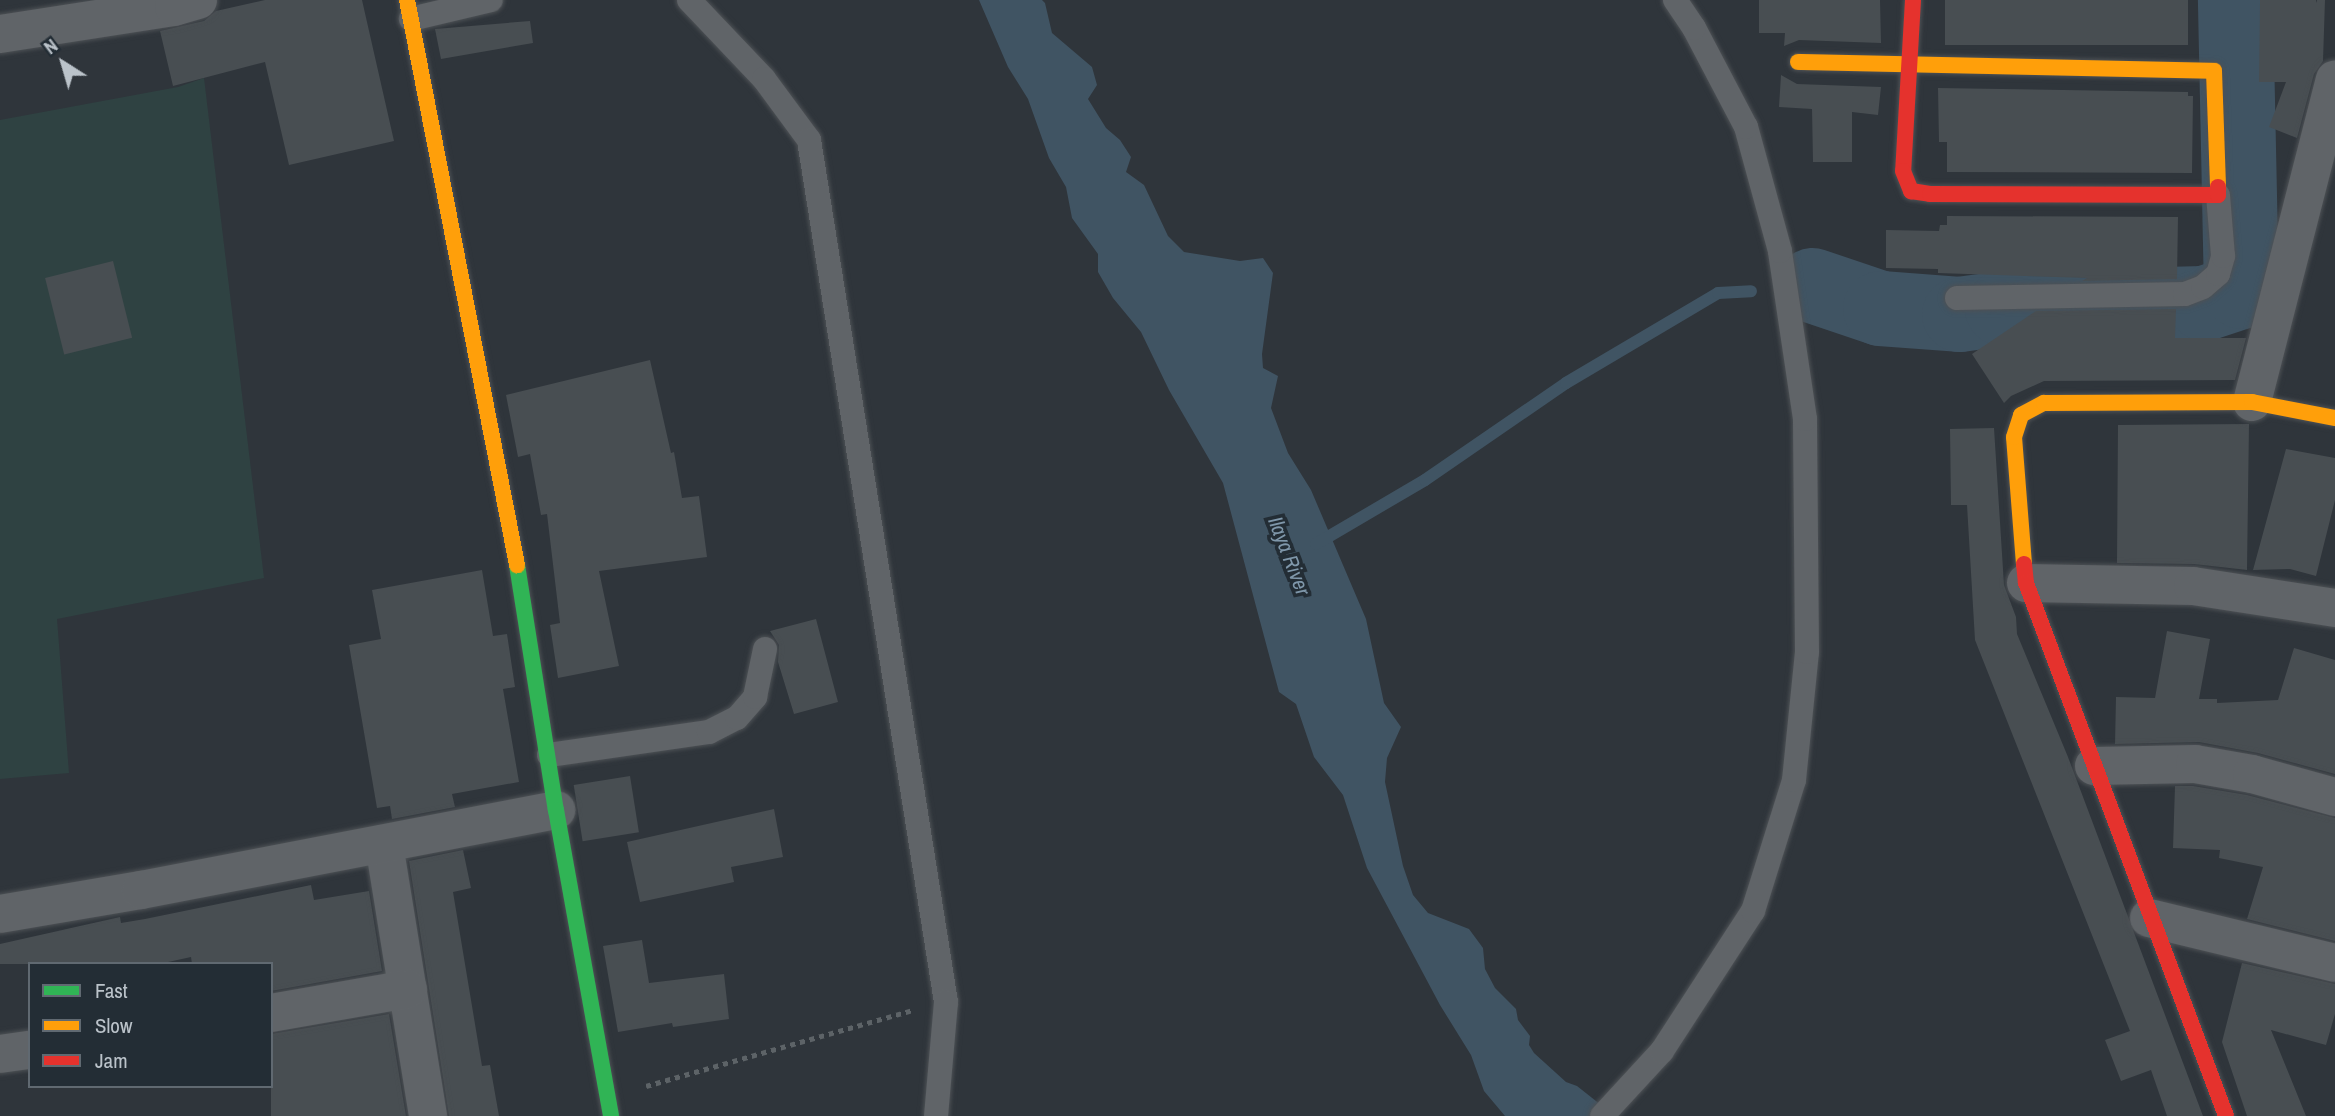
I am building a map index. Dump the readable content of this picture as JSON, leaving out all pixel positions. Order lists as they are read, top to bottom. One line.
{"water":["Ilaya River"],"legend":["Fast","Slow","Jam"],"north":"top left"}
